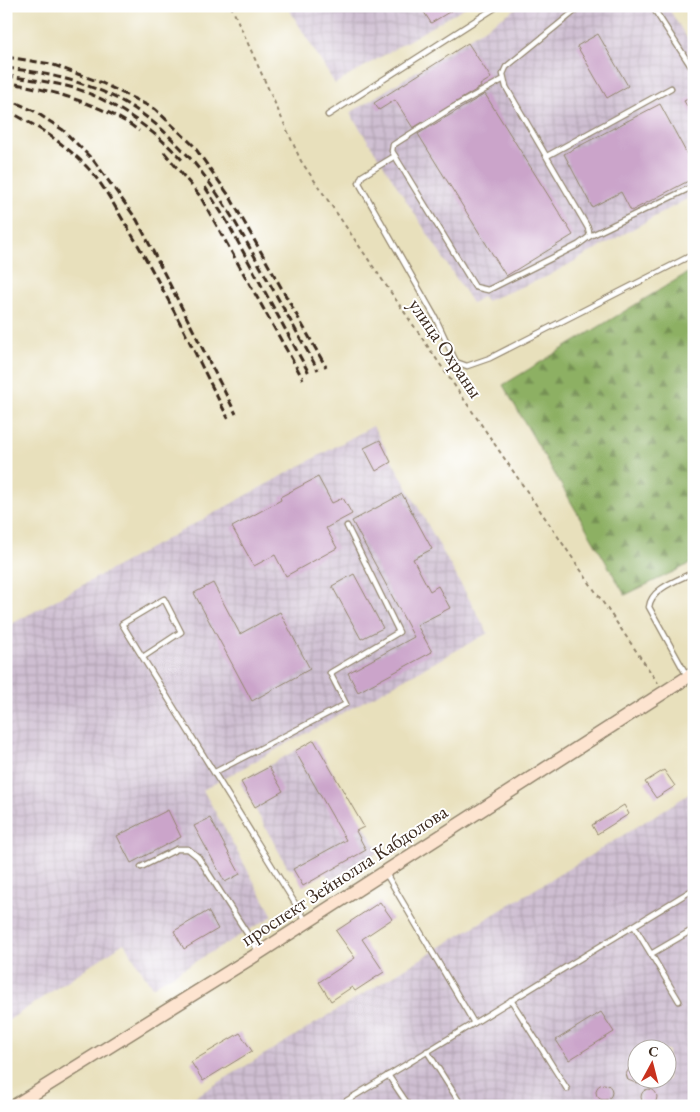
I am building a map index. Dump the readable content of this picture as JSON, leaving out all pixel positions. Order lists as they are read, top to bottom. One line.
{"streets":{"main road":["проспект Зейнолла Кабдолова"],"path":["улица Охраны"]},"crossings":[["улица Охраны","проспект Зейнолла Кабдолова"]],"north":"top"}
